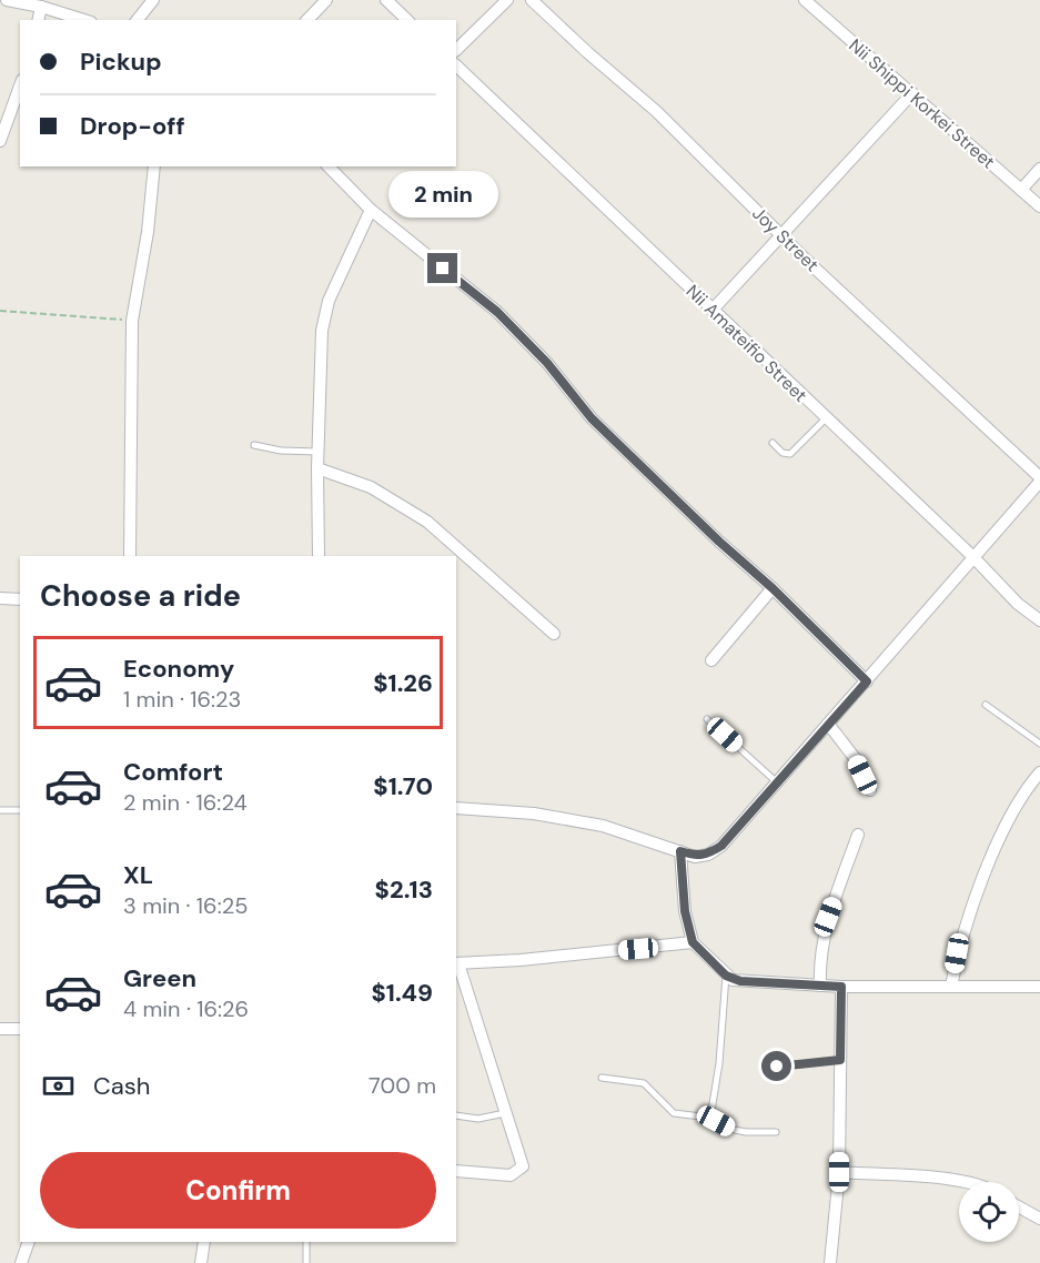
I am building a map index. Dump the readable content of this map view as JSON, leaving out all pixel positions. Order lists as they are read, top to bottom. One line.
{"streets":{"street":["Nii Shippi Korkei Street","Joy Street","Nii Amateifio Street"]},"page":{"banner":["Pickup","Drop-off"],"bubble":"2 min","heading":"Choose a ride","list":[{"name":"Economy","note":"1 min · 16:23","value":"$1.26"},{"name":"Comfort","note":"2 min · 16:24","value":"$1.70"},{"name":"XL","note":"3 min · 16:25","value":"$2.13"},{"name":"Green","note":"4 min · 16:26","value":"$1.49"}],"pay":["Cash","700 m"],"buttons":"Confirm"}}
